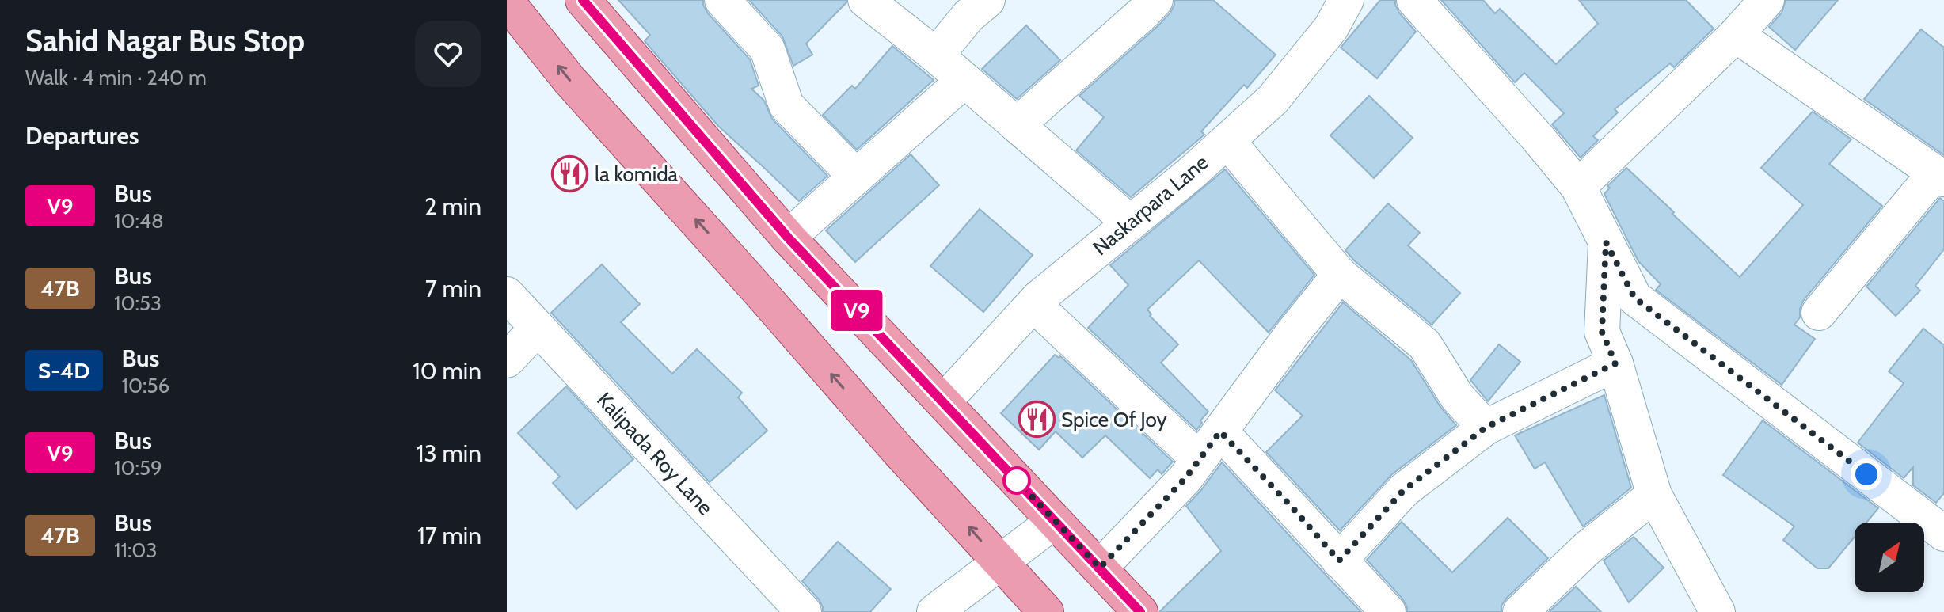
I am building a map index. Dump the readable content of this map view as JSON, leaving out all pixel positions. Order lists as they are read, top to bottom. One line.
{"streets":{"street":["Naskarpara Lane","Kalipada Roy Lane"]},"places":{"restaurant":["la komida","Spice Of Joy"]},"lines":["bus line V9"],"north":"top right","page":{"heading":[["Sahid Nagar Bus Stop","Walk · 4 min · 240 m"],"Departures"],"on_map":"V9","list":[{"mark":"V9","name":"Bus","note":"10:48","value":"2 min"},{"mark":"47B","name":"Bus","note":"10:53","value":"7 min"},{"mark":"S-4D","name":"Bus","note":"10:56","value":"10 min"},{"mark":"V9","name":"Bus","note":"10:59","value":"13 min"},{"mark":"47B","name":"Bus","note":"11:03","value":"17 min"}]}}
